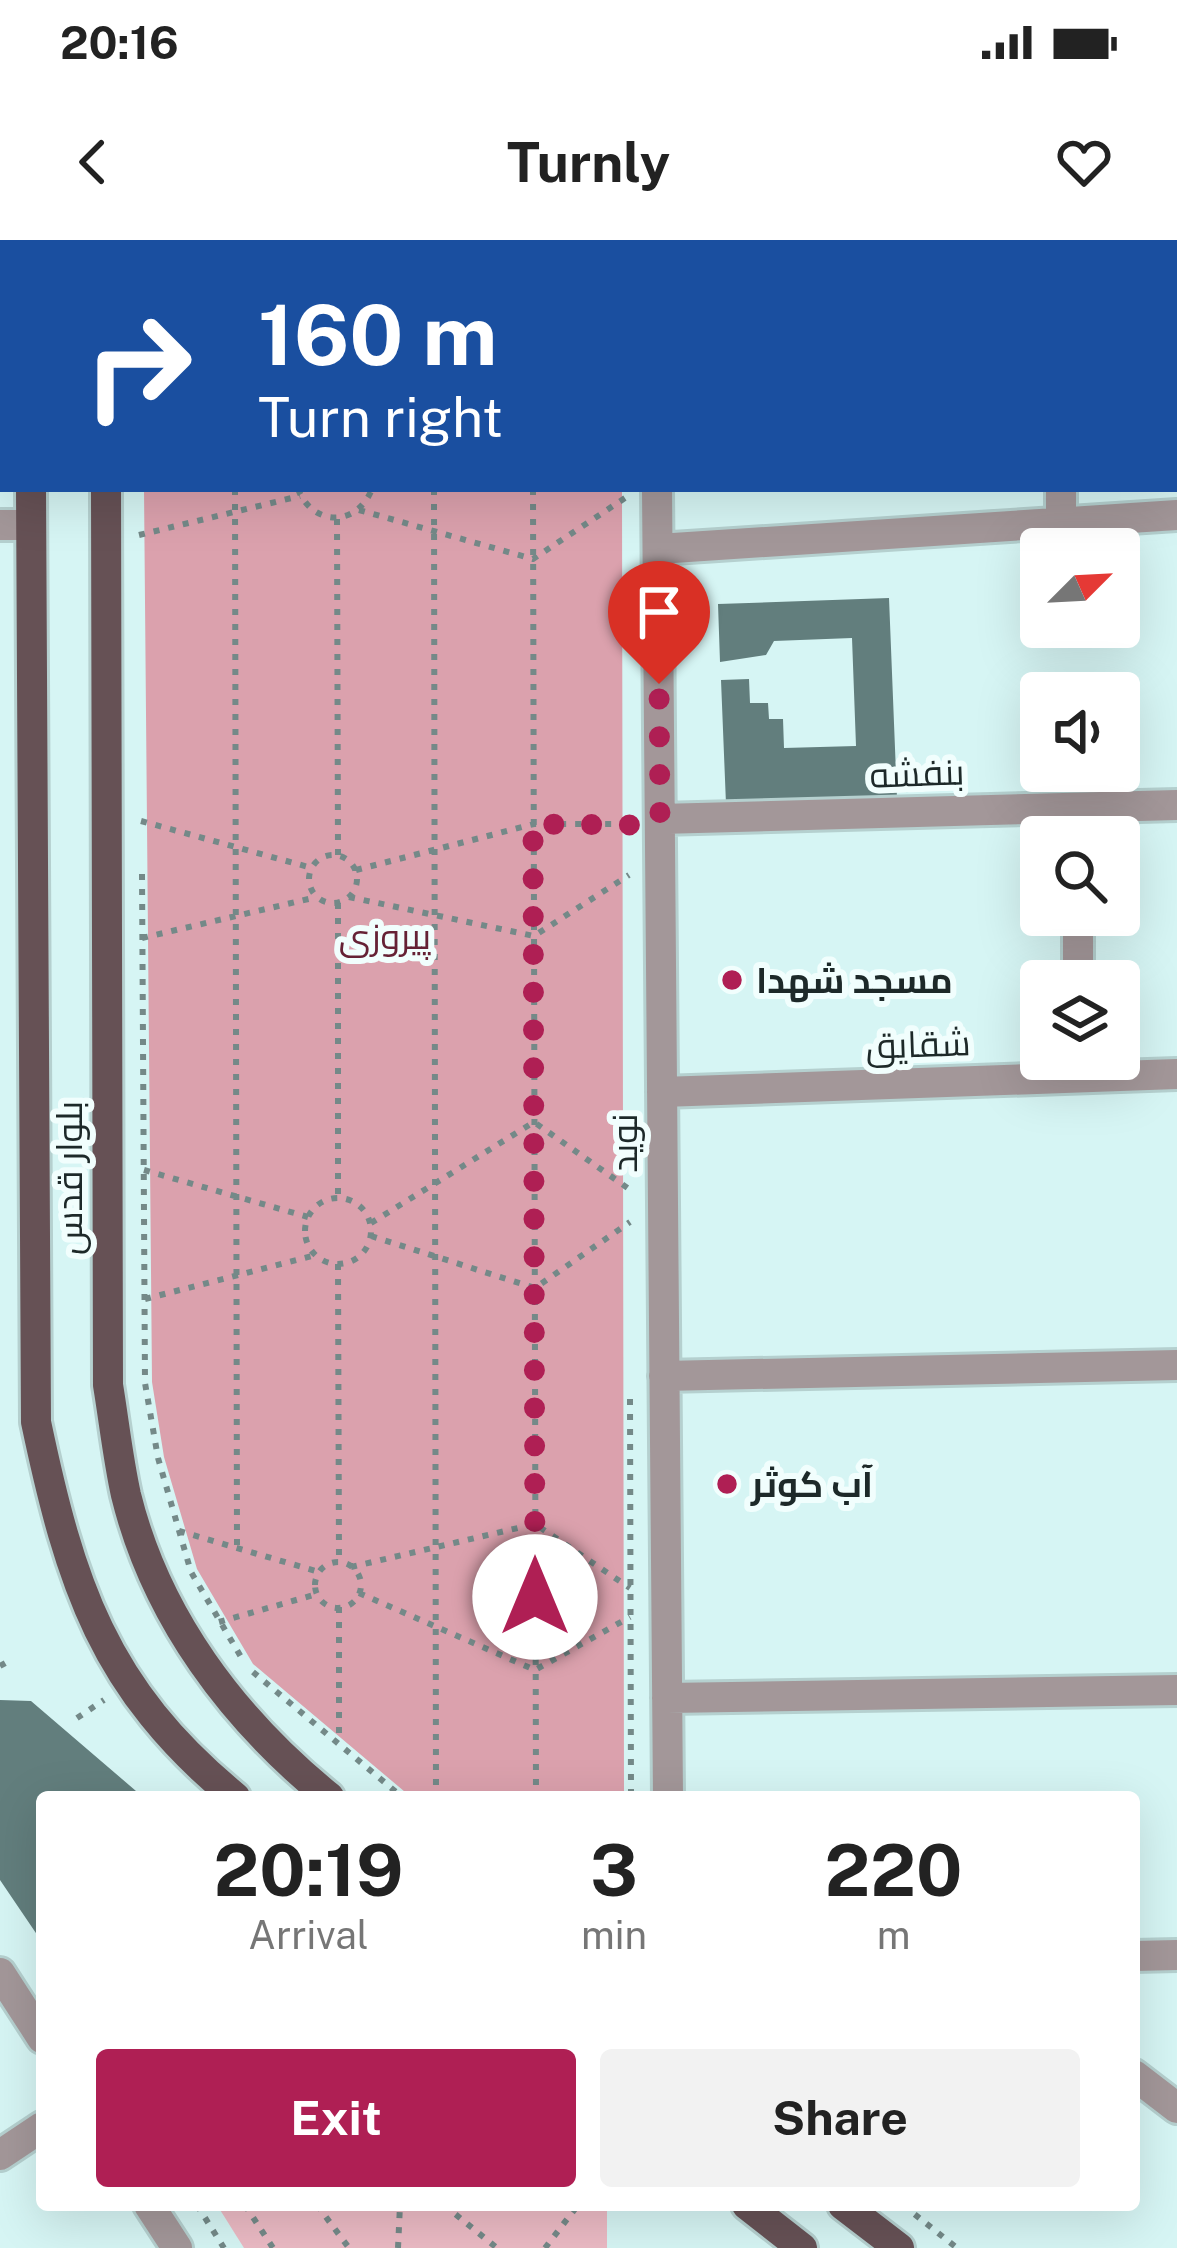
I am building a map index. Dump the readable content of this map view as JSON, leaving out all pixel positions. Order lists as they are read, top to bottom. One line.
{"streets":{"main road":["بلوار قدس"],"street":["بنفشه","شقایق","نوید"]},"crossings":[["بنفشه","نوید"],["شقایق","نوید"]],"parks":["پیروزی"],"places":["مسجد شهدا","آب کوثر"],"north":"top right","page":{"status":"20:16","header":"Turnly","turn":["160 m","Turn right"],"eta":["20:19","Arrival","3","min","220","m"],"buttons":["Exit","Share"]}}
